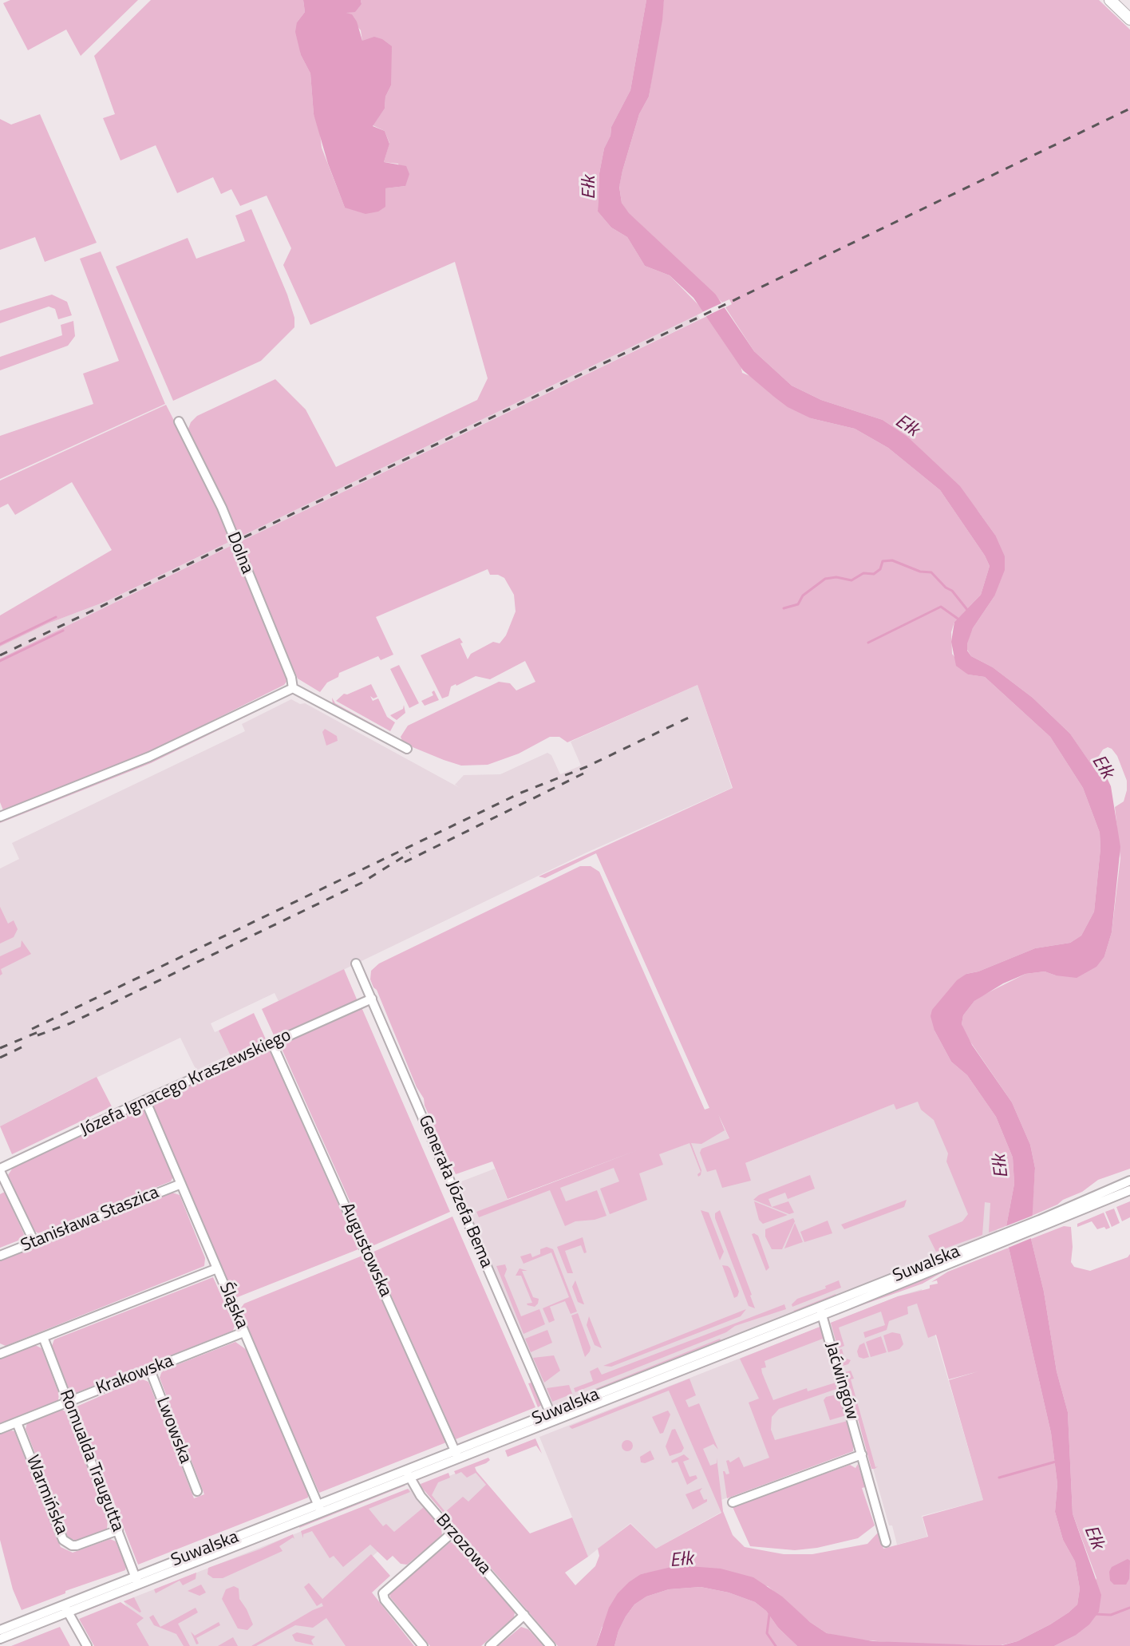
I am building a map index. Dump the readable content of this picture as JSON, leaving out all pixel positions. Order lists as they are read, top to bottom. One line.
{"streets":{"street":["Dolna","Józefa Ignacego Kraszewskiego","Generała Józefa Bema","Stanisława Staszica","Augustowska","Suwalska","Śląska","Krakowska","Jaćwingów","Lwowska","Romualda Traugutta","Warmińska","Brzozowa"]},"crossings":[["Józefa Ignacego Kraszewskiego","Generała Józefa Bema"],["Józefa Ignacego Kraszewskiego","Augustowska"],["Józefa Ignacego Kraszewskiego","Śląska"],["Generała Józefa Bema","Suwalska"],["Stanisława Staszica","Śląska"],["Augustowska","Suwalska"],["Suwalska","Śląska"],["Suwalska","Jaćwingów"],["Suwalska","Romualda Traugutta"],["Suwalska","Brzozowa"],["Śląska","Krakowska"],["Krakowska","Lwowska"],["Krakowska","Romualda Traugutta"],["Krakowska","Warmińska"],["Romualda Traugutta","Warmińska"]],"water":["Ełk"]}
